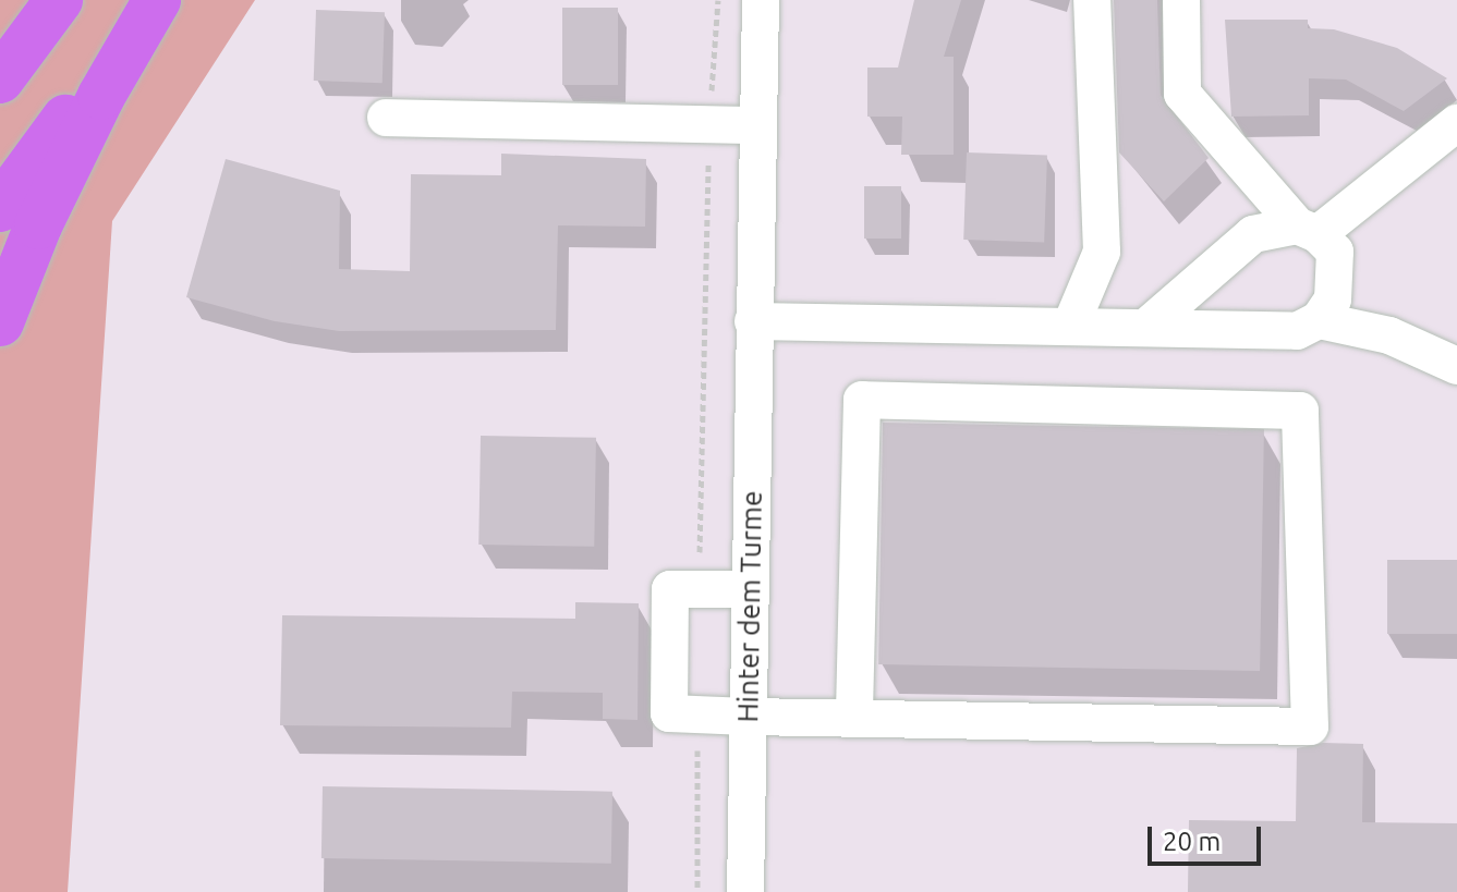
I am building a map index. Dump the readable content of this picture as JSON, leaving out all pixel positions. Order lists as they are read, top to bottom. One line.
{"streets":{"street":["Hinter dem Turme"]},"scale_bar":"20 m"}
